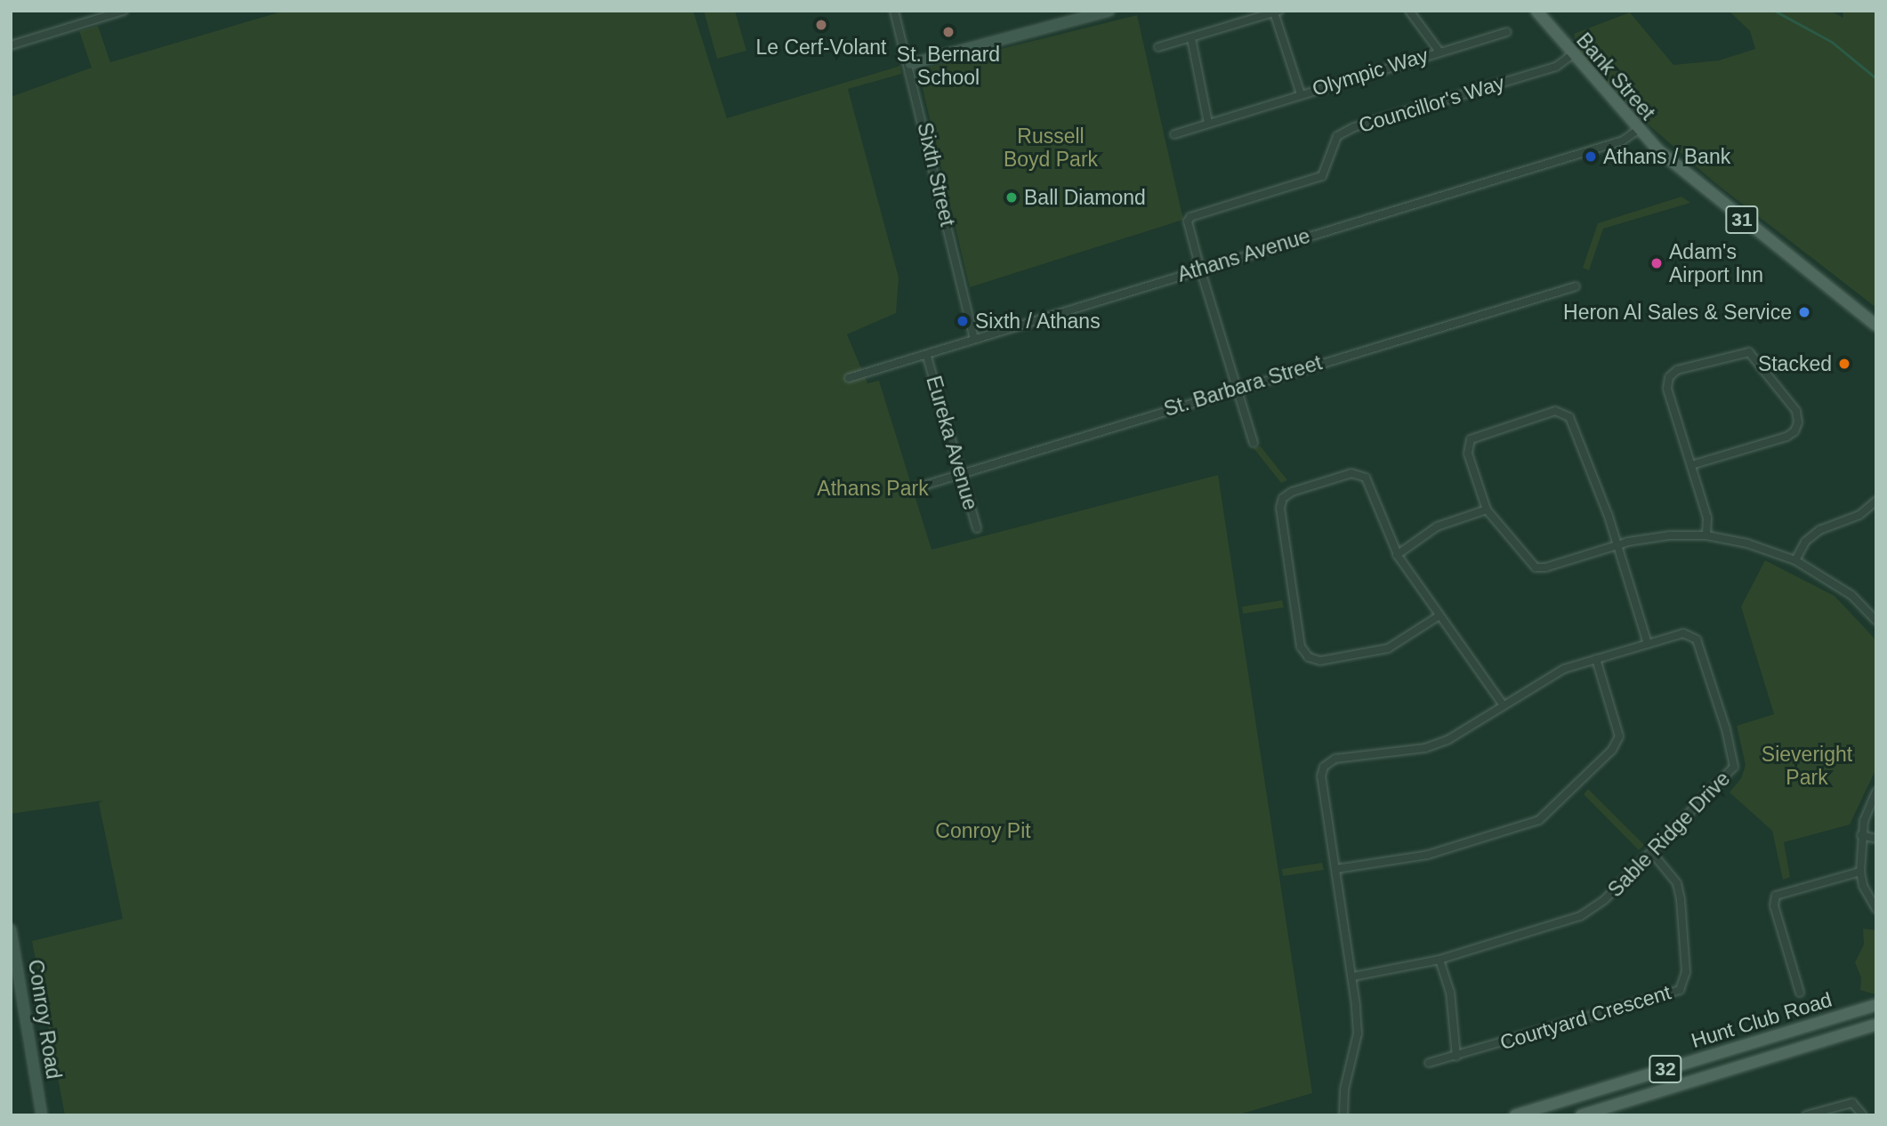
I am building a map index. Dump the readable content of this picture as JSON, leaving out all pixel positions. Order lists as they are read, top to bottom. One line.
{"streets":{"main road":["Bank Street","31","Hunt Club Road","32"],"street":["Olympic Way","Councillor's Way","Sixth Street","Athans Avenue","St. Barbara Street","Eureka Avenue","Sable Ridge Drive","Courtyard Crescent","Conroy Road"]},"crossings":[["Bank Street","Councillor's Way"],["Bank Street","Athans Avenue"],["Councillor's Way","Athans Avenue"],["Sixth Street","Athans Avenue"],["Athans Avenue","Eureka Avenue"],["St. Barbara Street","Eureka Avenue"],["Sable Ridge Drive","Courtyard Crescent"]],"parks":["Russell Boyd Park","Athans Park","Sieveright Park","Conroy Pit"],"places":["Le Cerf-Volant","St. Bernard School","Athans / Bank","Ball Diamond","Adam's Airport Inn","Heron Al Sales & Service","Sixth / Athans","Stacked"]}
